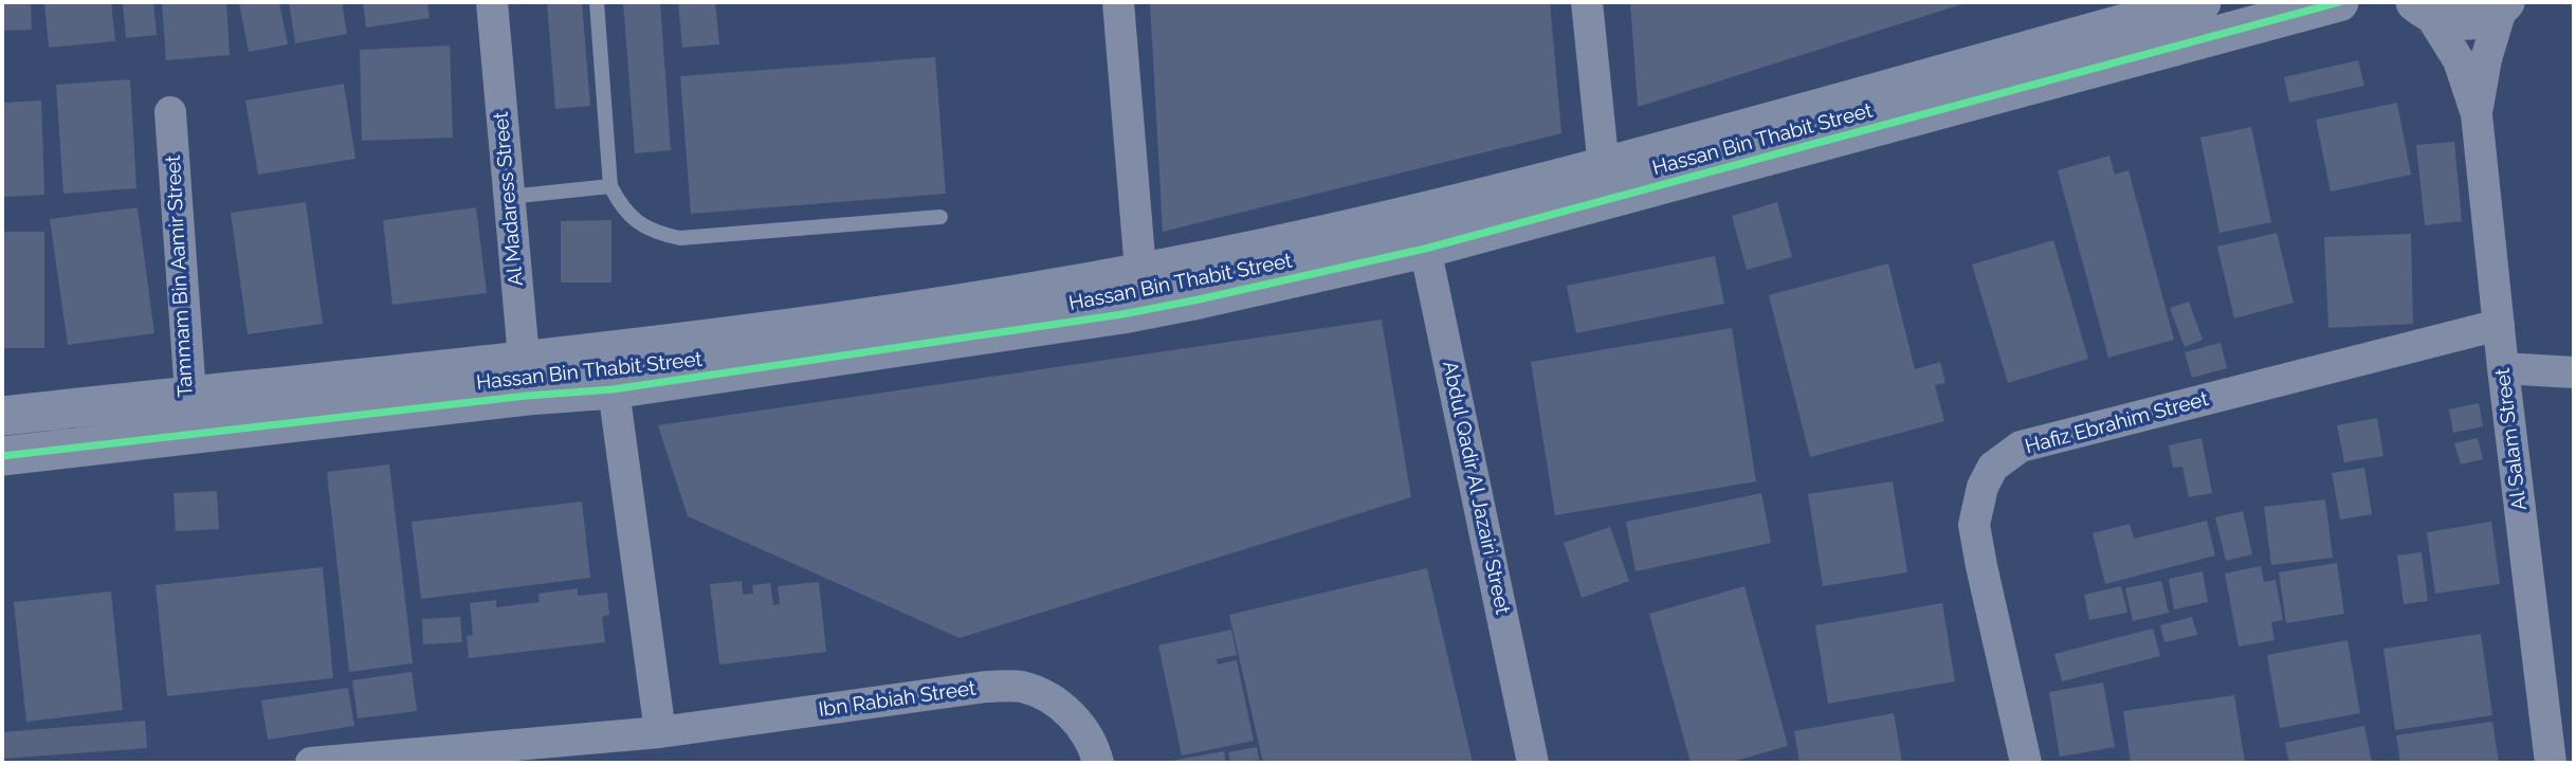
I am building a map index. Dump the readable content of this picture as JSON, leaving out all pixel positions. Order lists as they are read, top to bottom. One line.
{"streets":{"street":["Hassan Bin Thabit Street","Al Madaress Street","Tammam Bin Aamir Street","Hafiz Ebrahim Street","Al Salam Street","Abdul Qadir Al Jazairi Street","Ibn Rabiah Street"]},"crossings":[["Hassan Bin Thabit Street","Al Madaress Street"],["Hassan Bin Thabit Street","Tammam Bin Aamir Street"],["Hassan Bin Thabit Street","Abdul Qadir Al Jazairi Street"],["Hafiz Ebrahim Street","Al Salam Street"]]}
